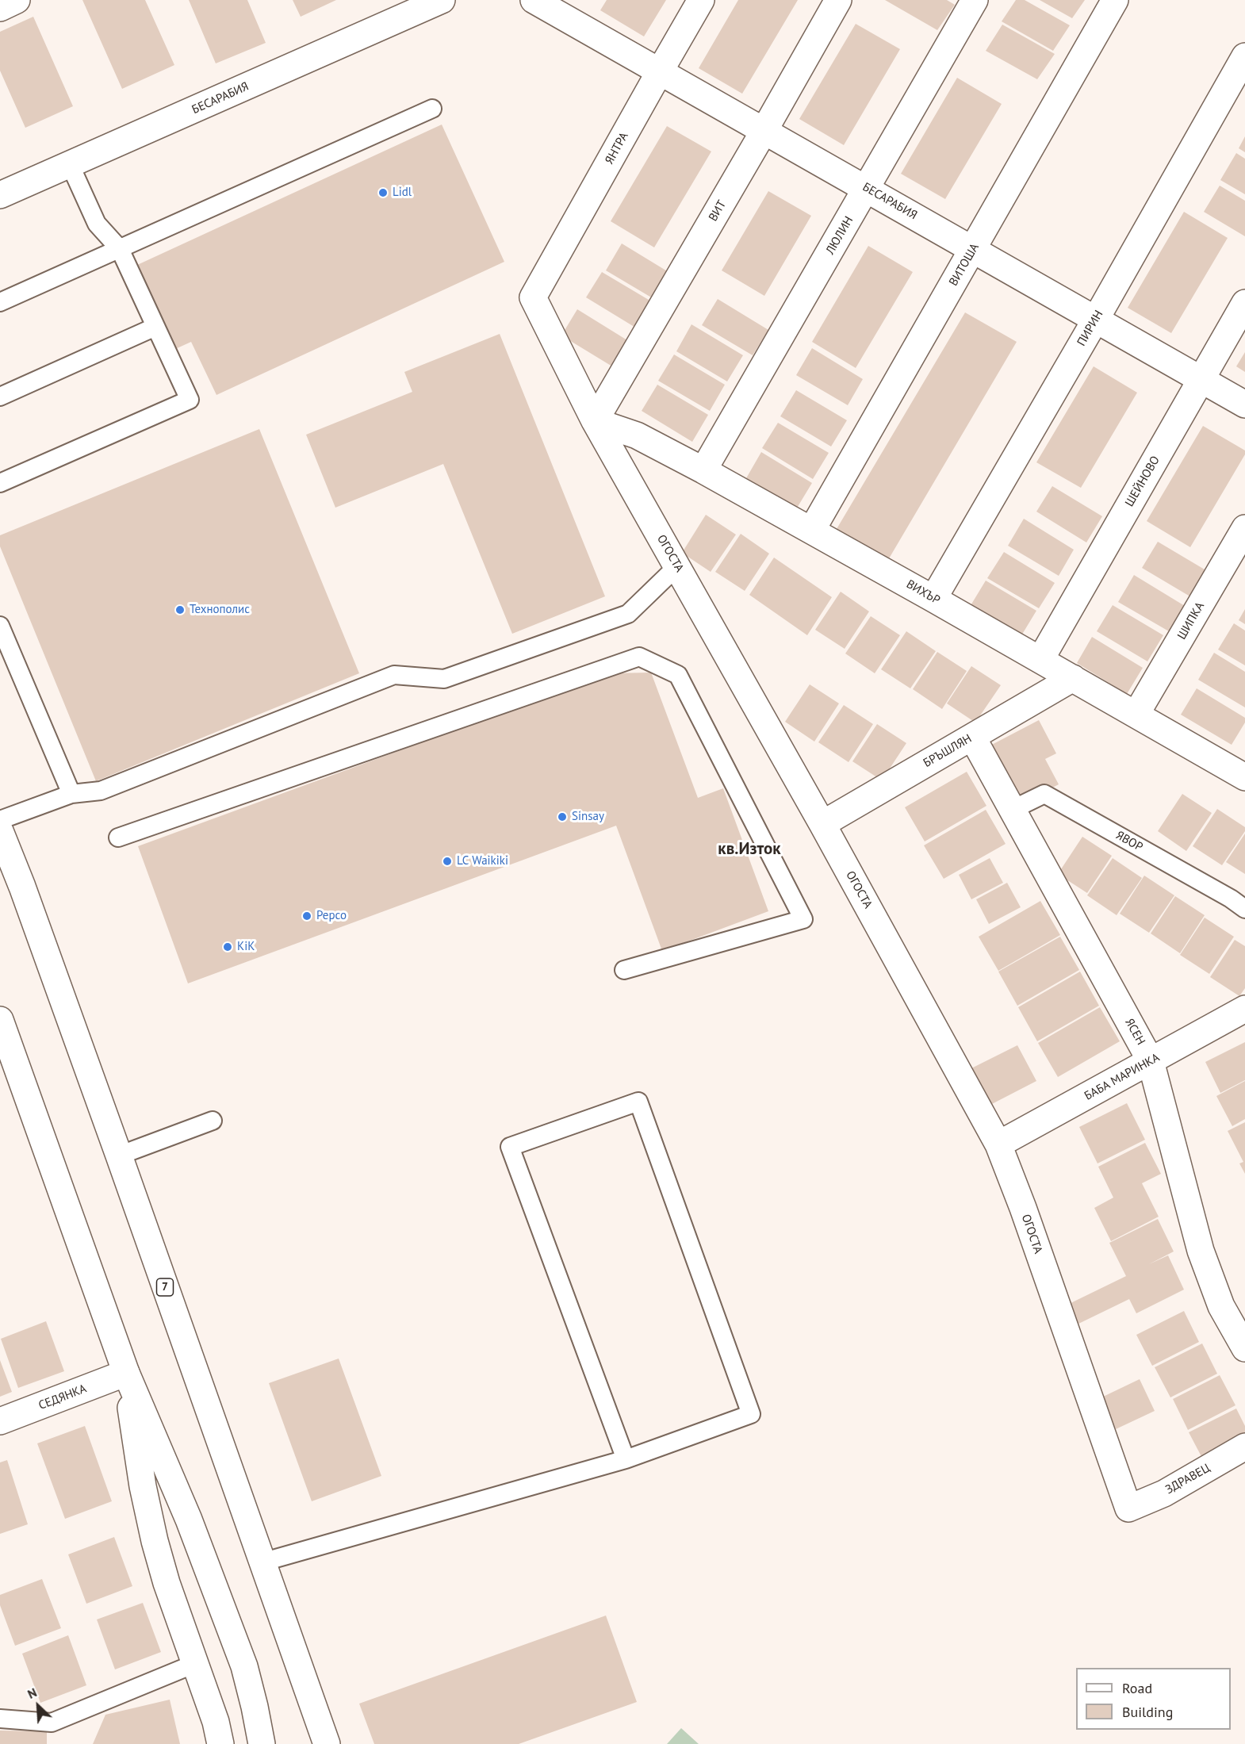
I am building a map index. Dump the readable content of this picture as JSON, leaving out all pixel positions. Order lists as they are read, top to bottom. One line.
{"streets":{"street":["БЕСАРАБИЯ","ЯНТРА","ВИТ","ЛЮЛИН","ВИТОША","ПИРИН","ШЕЙНОВО","ОГОСТА","ВИХЪР","ШИПКА","БРЪШЛЯН","ЯСЕН","БАБА МАРИНКА","7","СЕДЯНКА","ЗДРАВЕЦ"],"lane":["ЯВОР"]},"crossings":[["БЕСАРАБИЯ","ЯНТРА"],["БЕСАРАБИЯ","ВИТ"],["БЕСАРАБИЯ","ЛЮЛИН"],["БЕСАРАБИЯ","ВИТОША"],["БЕСАРАБИЯ","ПИРИН"],["БЕСАРАБИЯ","ШЕЙНОВО"],["ЯНТРА","ОГОСТА"],["ВИТ","ОГОСТА"],["ВИТ","ВИХЪР"],["ЛЮЛИН","ВИХЪР"],["ВИТОША","ВИХЪР"],["ПИРИН","ВИХЪР"],["ШЕЙНОВО","ВИХЪР"],["ОГОСТА","ВИХЪР"],["ОГОСТА","БРЪШЛЯН"],["ОГОСТА","БАБА МАРИНКА"],["ОГОСТА","ЗДРАВЕЦ"],["ВИХЪР","ШИПКА"],["ВИХЪР","БРЪШЛЯН"],["БРЪШЛЯН","ЯСЕН"],["ЯВОР","ЯСЕН"],["ЯСЕН","БАБА МАРИНКА"]],"districts":["кв.Изток"],"places":["Lidl","Технополис","Sinsay","LC Waikiki","Pepco","KiK"],"legend":["Road","Building"],"north":"top left"}
